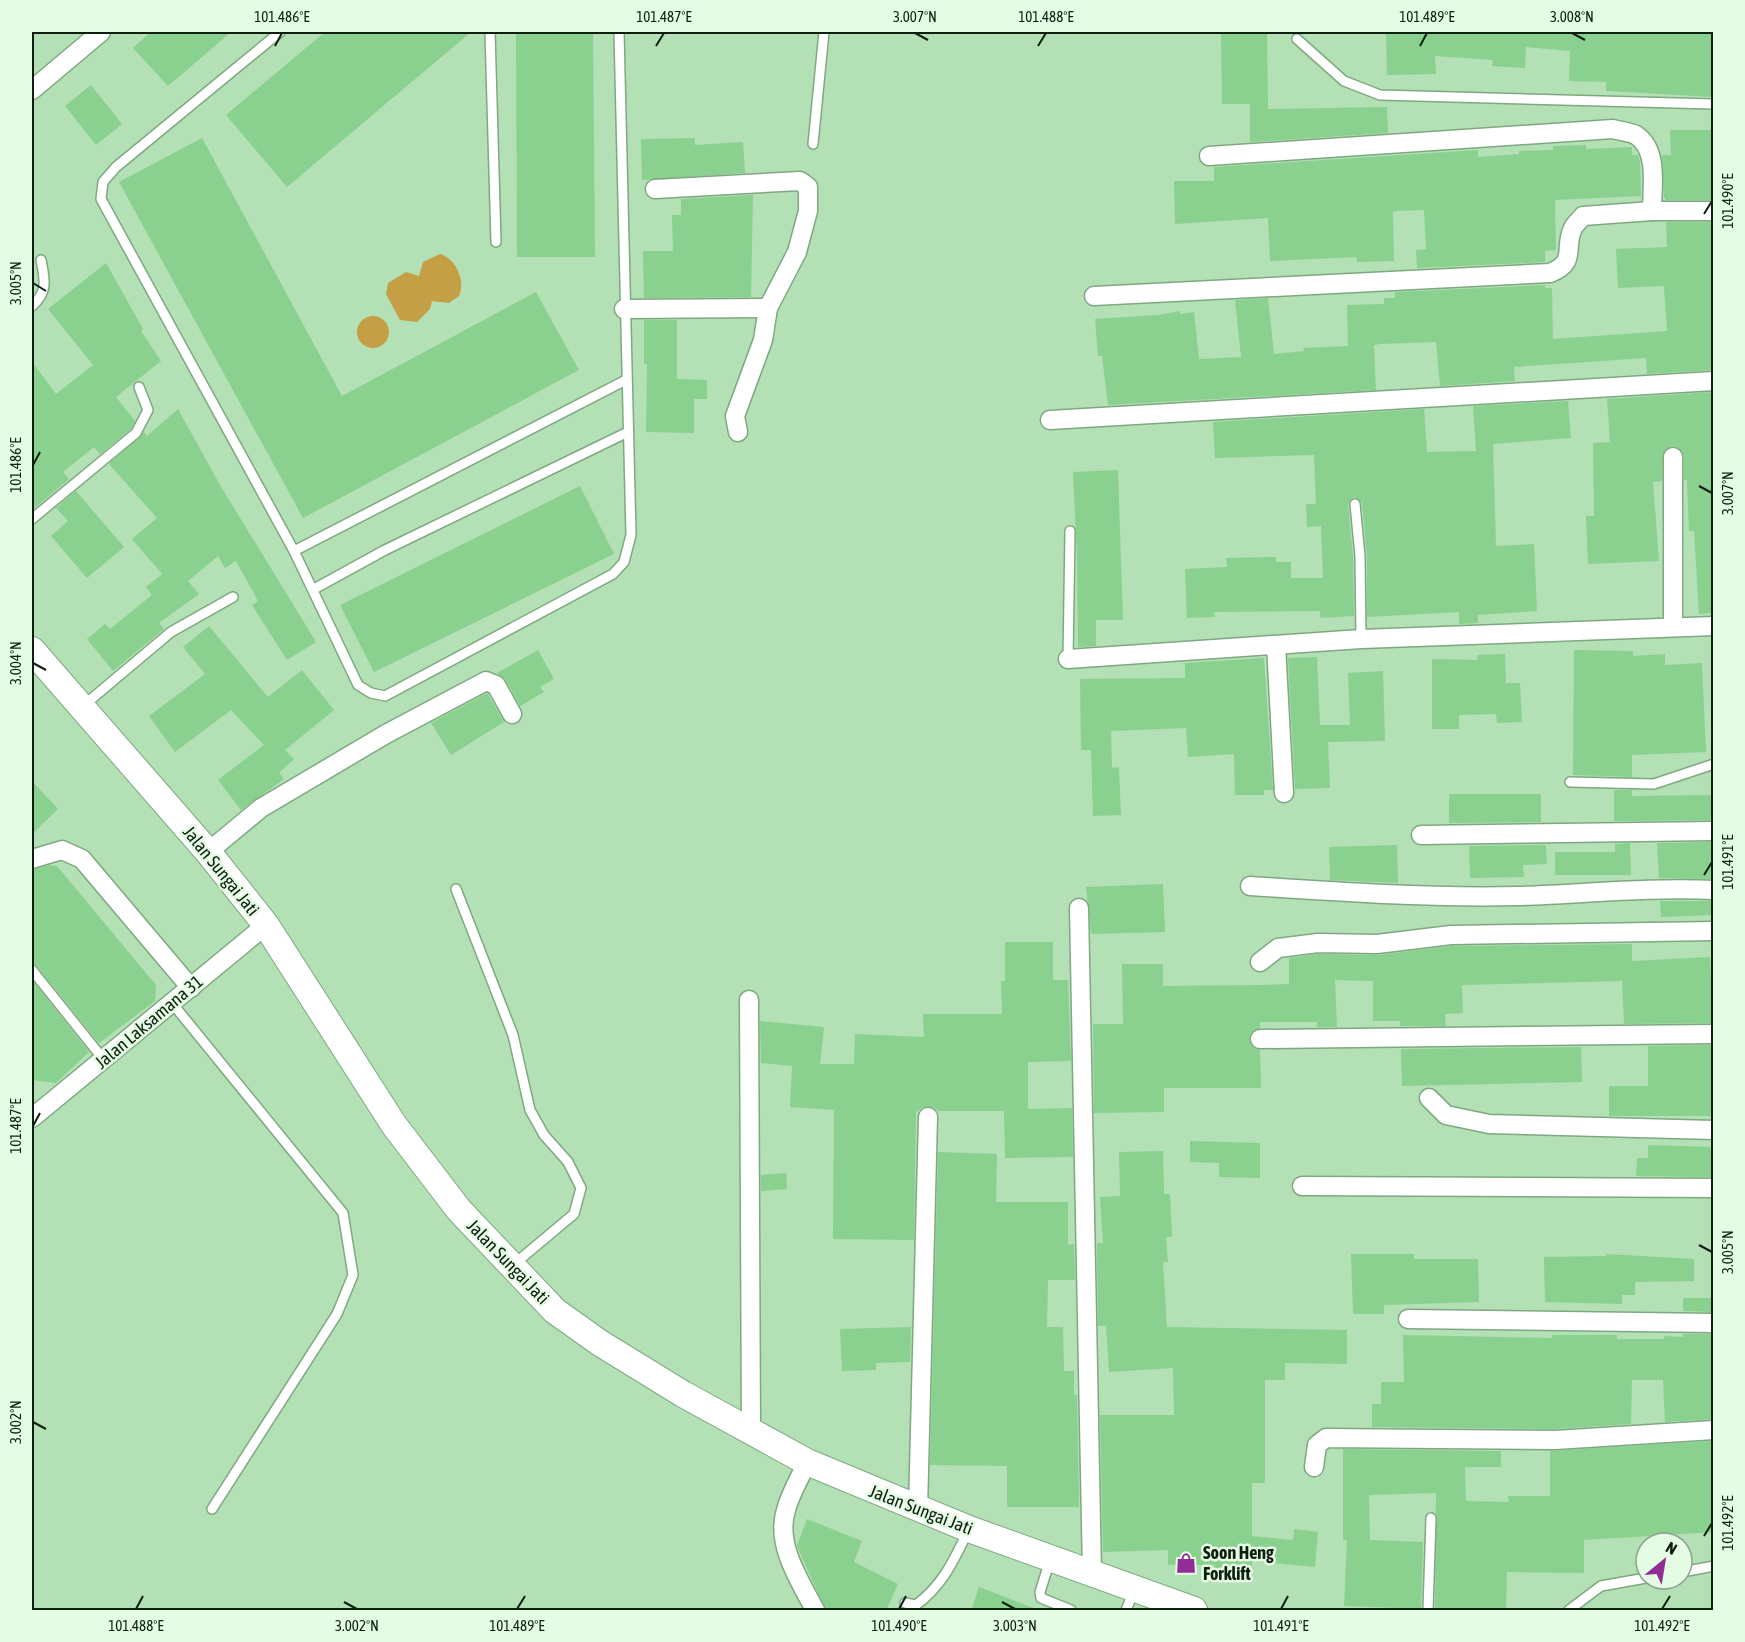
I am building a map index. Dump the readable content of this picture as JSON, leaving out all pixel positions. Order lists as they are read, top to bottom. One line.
{"streets":{"main road":["Jalan Sungai Jati"],"street":["Jalan Laksamana 31"]},"crossings":[["Jalan Sungai Jati","Jalan Laksamana 31"]],"places":{"shop":["Soon Heng Forklift"]},"north":"top right","coordinates":["101.486°E","101.487°E","3.007°N","101.488°E","101.489°E","3.008°N","101.490°E","3.005°N","3.004°N","101.491°E","3.002°N","101.492°E","3.003°N"]}
